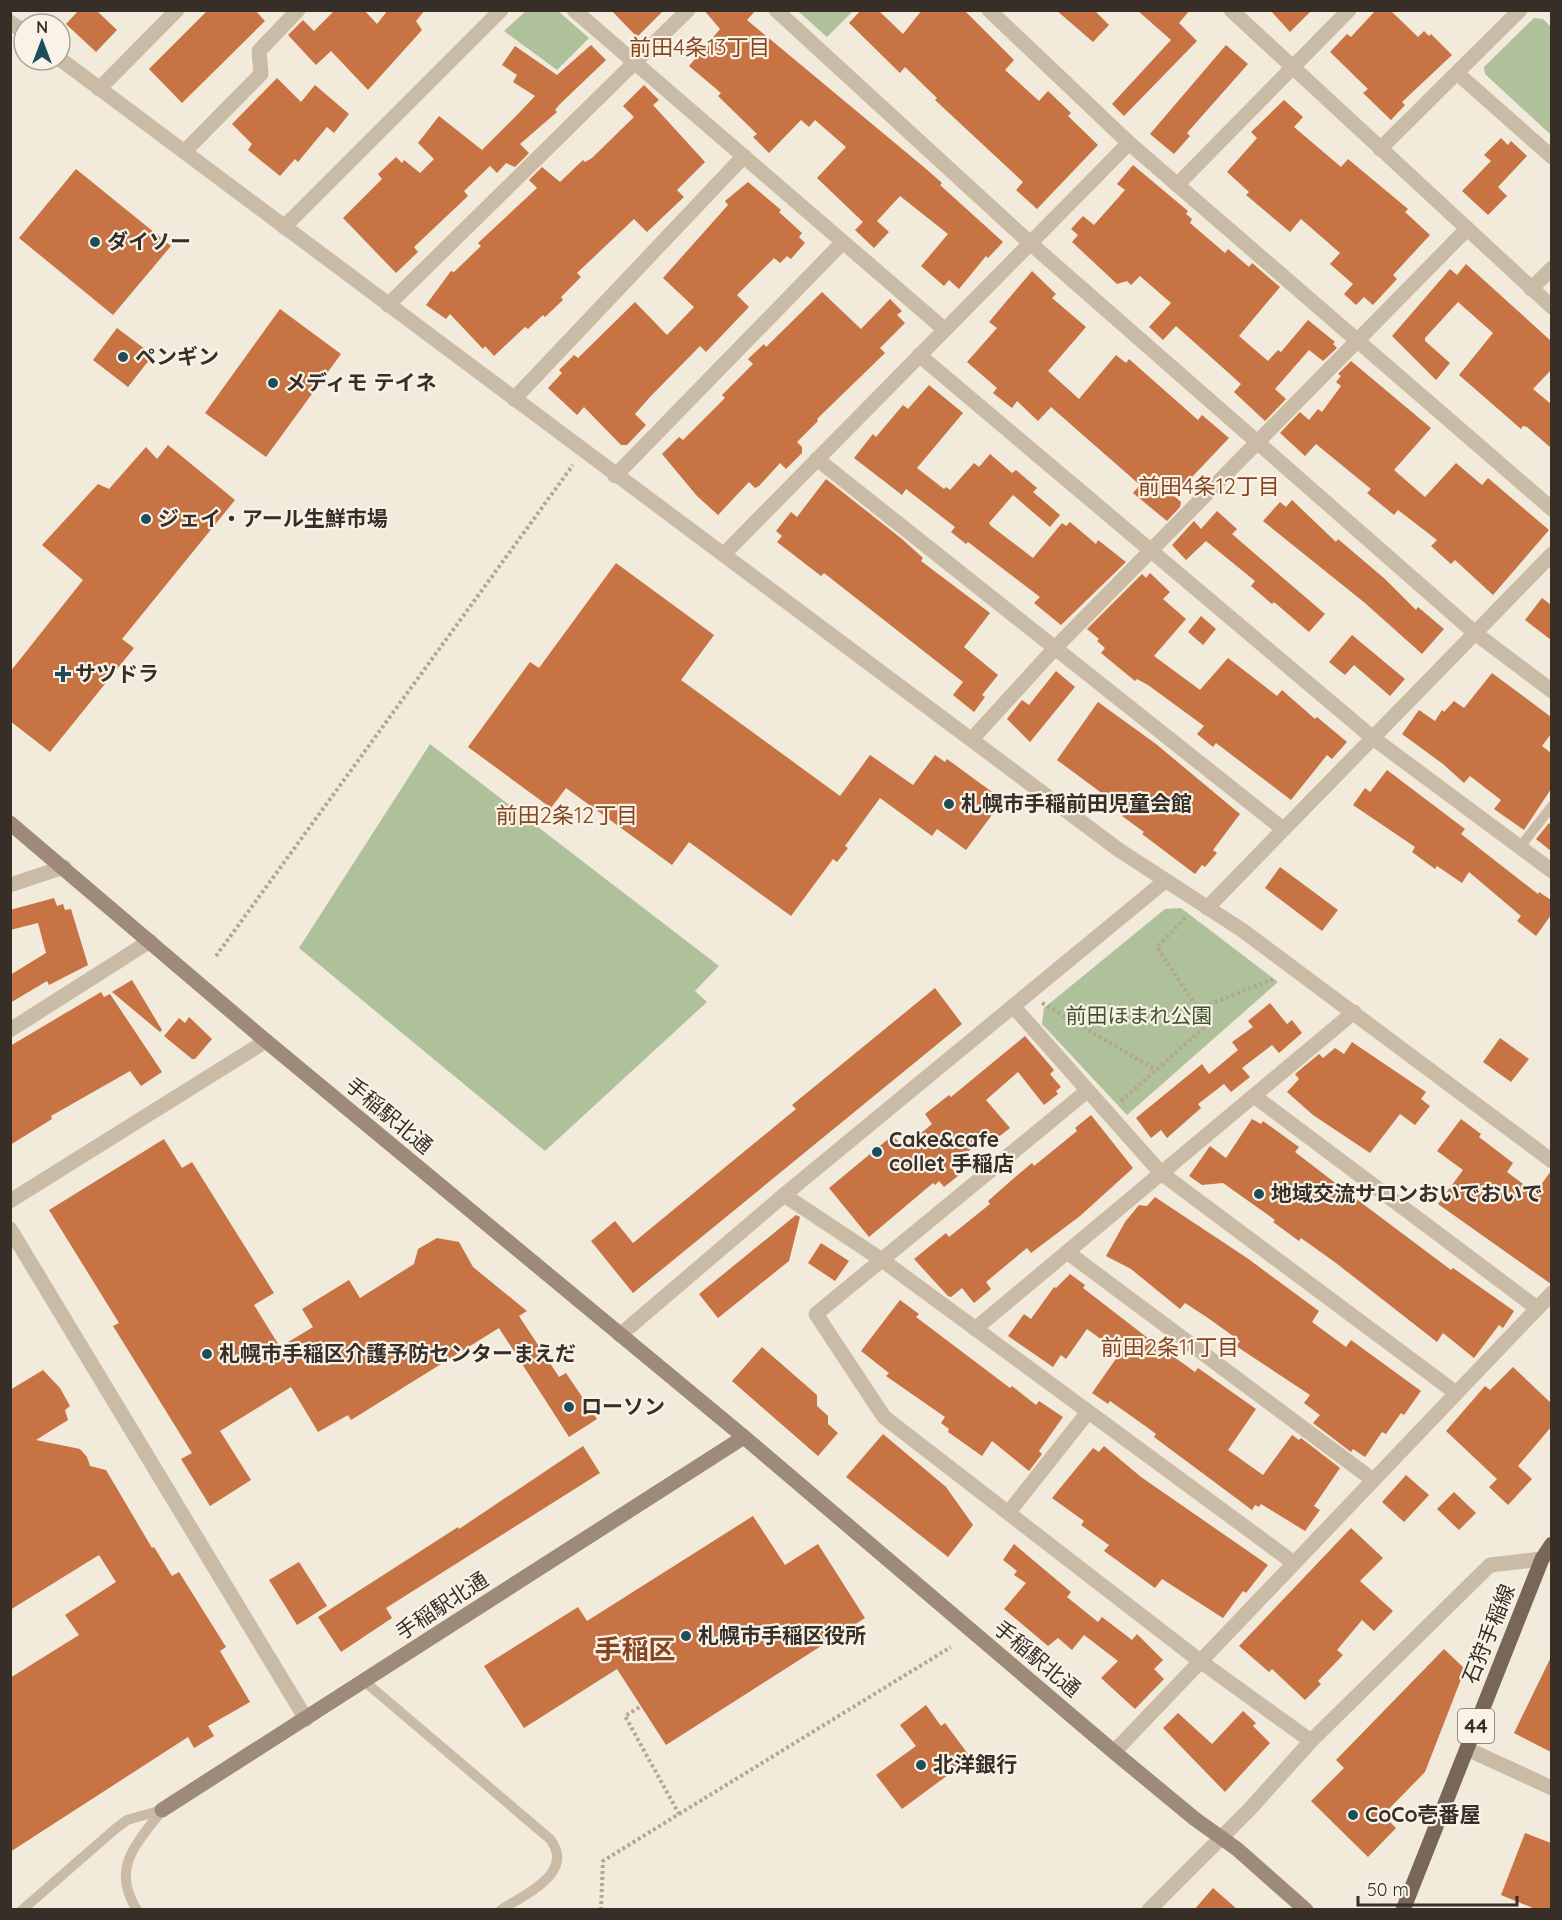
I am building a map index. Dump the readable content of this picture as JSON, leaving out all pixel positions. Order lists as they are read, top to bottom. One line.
{"streets":{"main road":["石狩手稲線","44"],"street":["手稲駅北通"]},"districts":["前田4条13丁目","前田4条12丁目","前田2条12丁目","前田2条11丁目","手稲区"],"parks":["前田ほまれ公園"],"places":{"other":["ダイソー","ペンギン","メディモ テイネ","ジェイ・アール生鮮市場","札幌市手稲前田児童会館","Cake&cafe collet 手稲店","地域交流サロンおいでおいで","札幌市手稲区介護予防センターまえだ","ローソン","札幌市手稲区役所","北洋銀行","CoCo壱番屋"],"health":["サツドラ"]},"scale_bar":"50 m","north":"top"}
